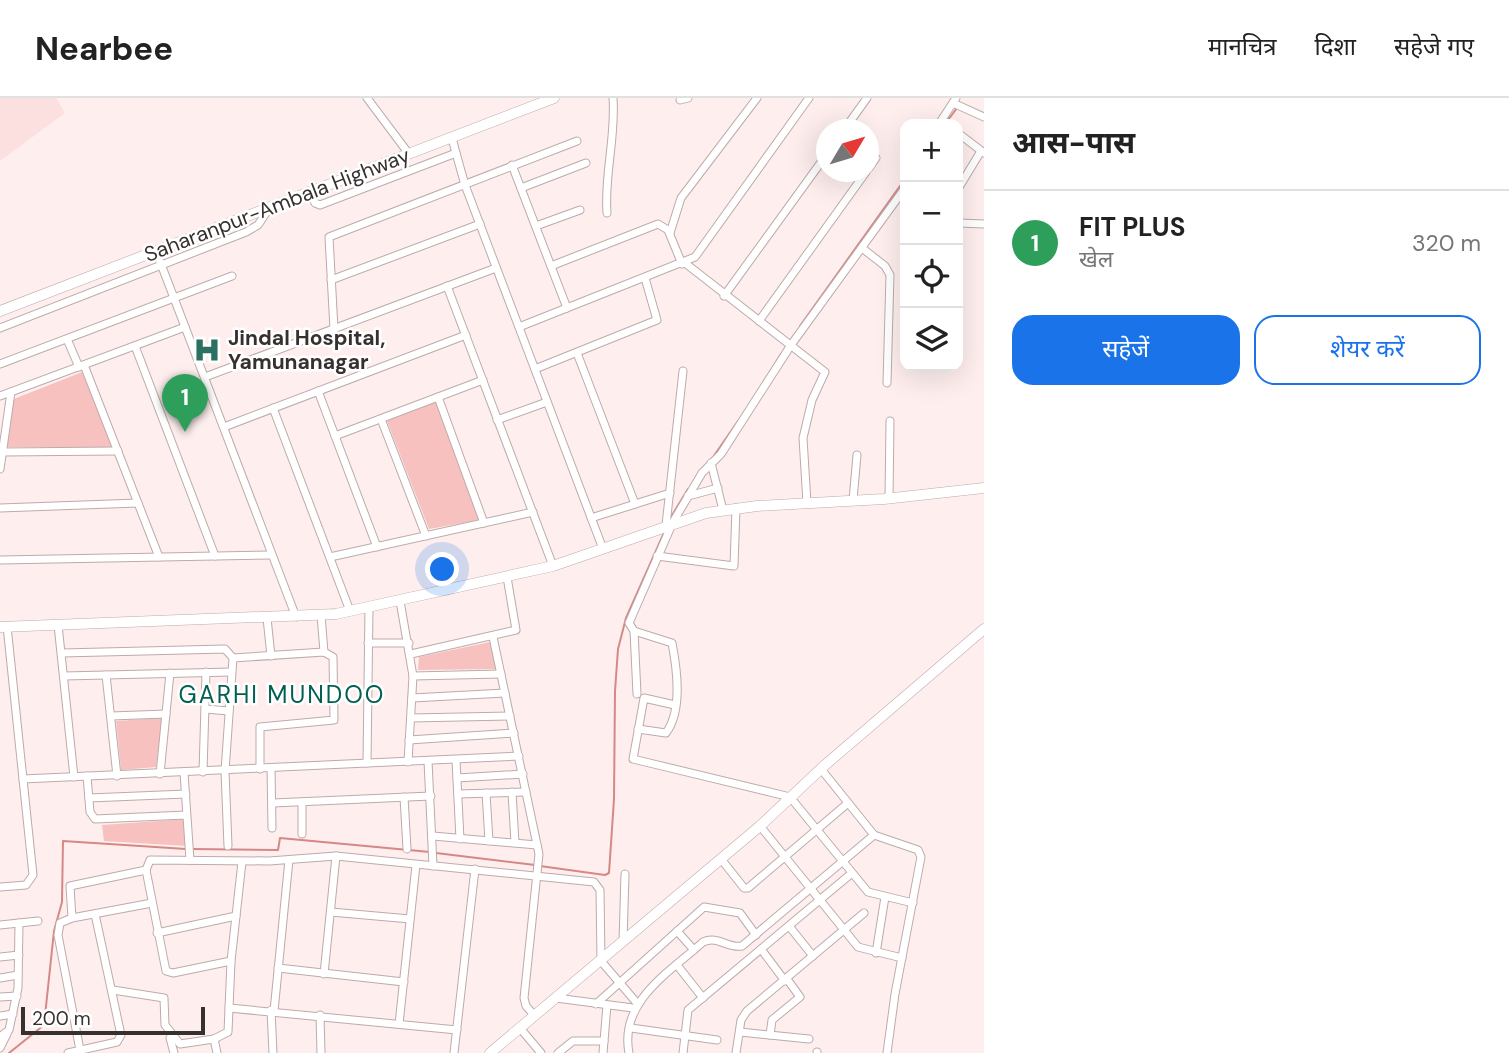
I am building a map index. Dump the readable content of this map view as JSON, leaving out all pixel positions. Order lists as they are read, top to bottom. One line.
{"streets":{"street":["Saharanpur-Ambala Highway"]},"districts":["GARHI MUNDOO"],"places":{"hospital":["Jindal Hospital, Yamunanagar"]},"scale_bar":"200 m","north":"top right","page":{"header":"Nearbee","nav":["मानचित्र","दिशा","सहेजे गए"],"heading":"आस-पास","map_buttons":["+","−"],"list":[{"mark":"1","name":"FIT PLUS","note":"खेल","value":"320 m"}],"buttons":["सहेजें","शेयर करें"],"pins":"1","scale":"200 m"}}
